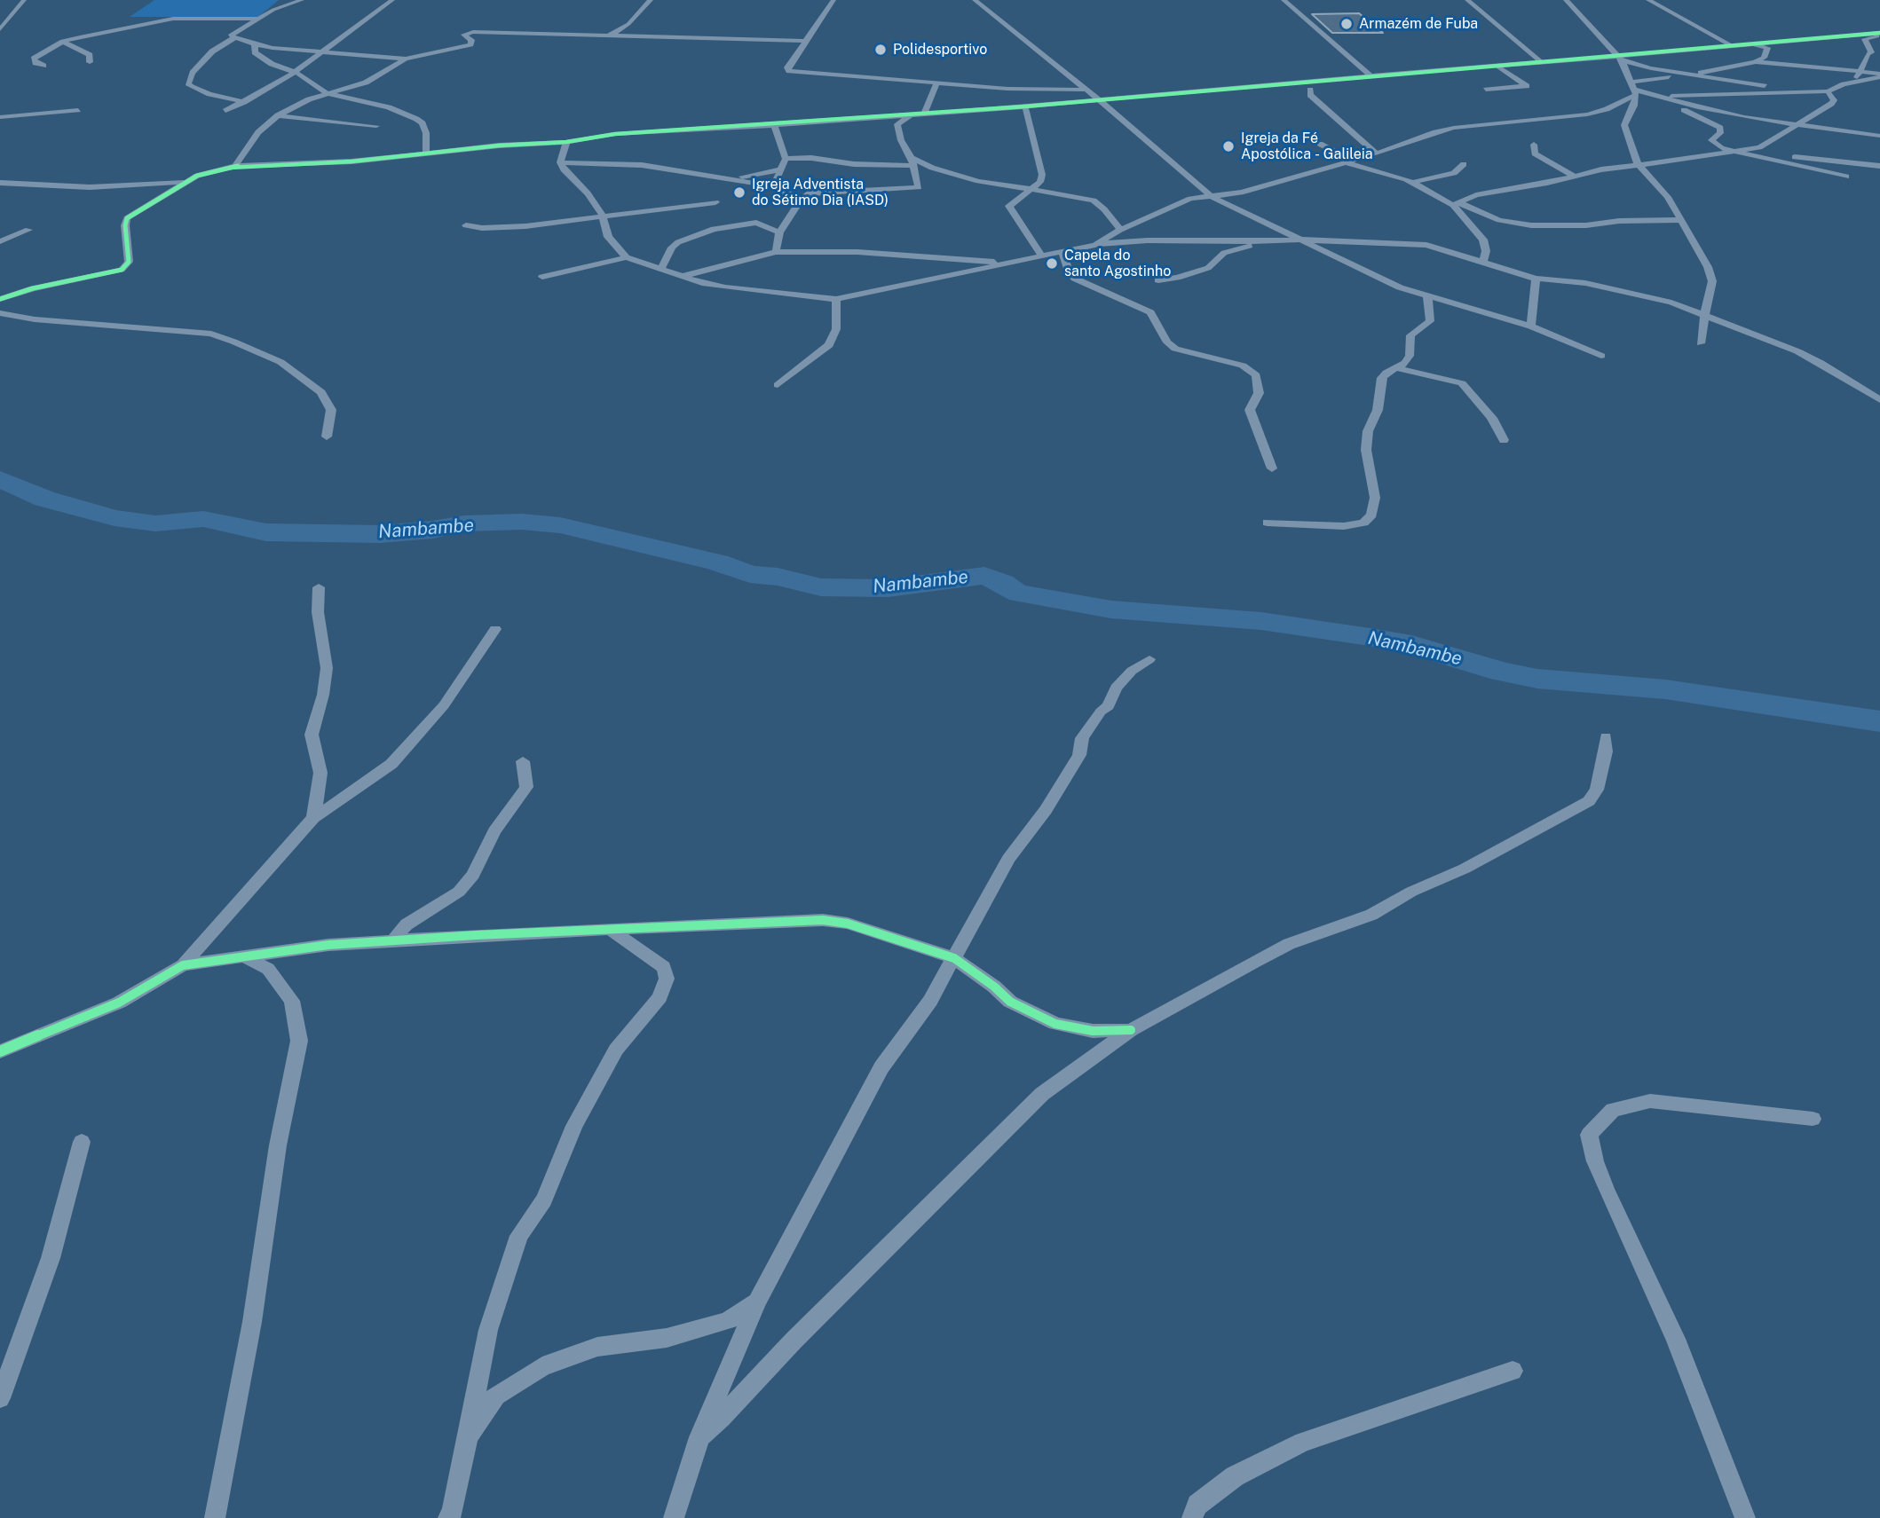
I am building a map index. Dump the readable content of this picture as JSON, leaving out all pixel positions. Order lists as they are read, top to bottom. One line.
{"water":["Nambambe"],"places":["Armazém de Fuba","Polidesportivo","Igreja da Fé Apostólica - Galileia","Igreja Adventista do Sétimo Dia (IASD)","Capela do santo Agostinho"]}
